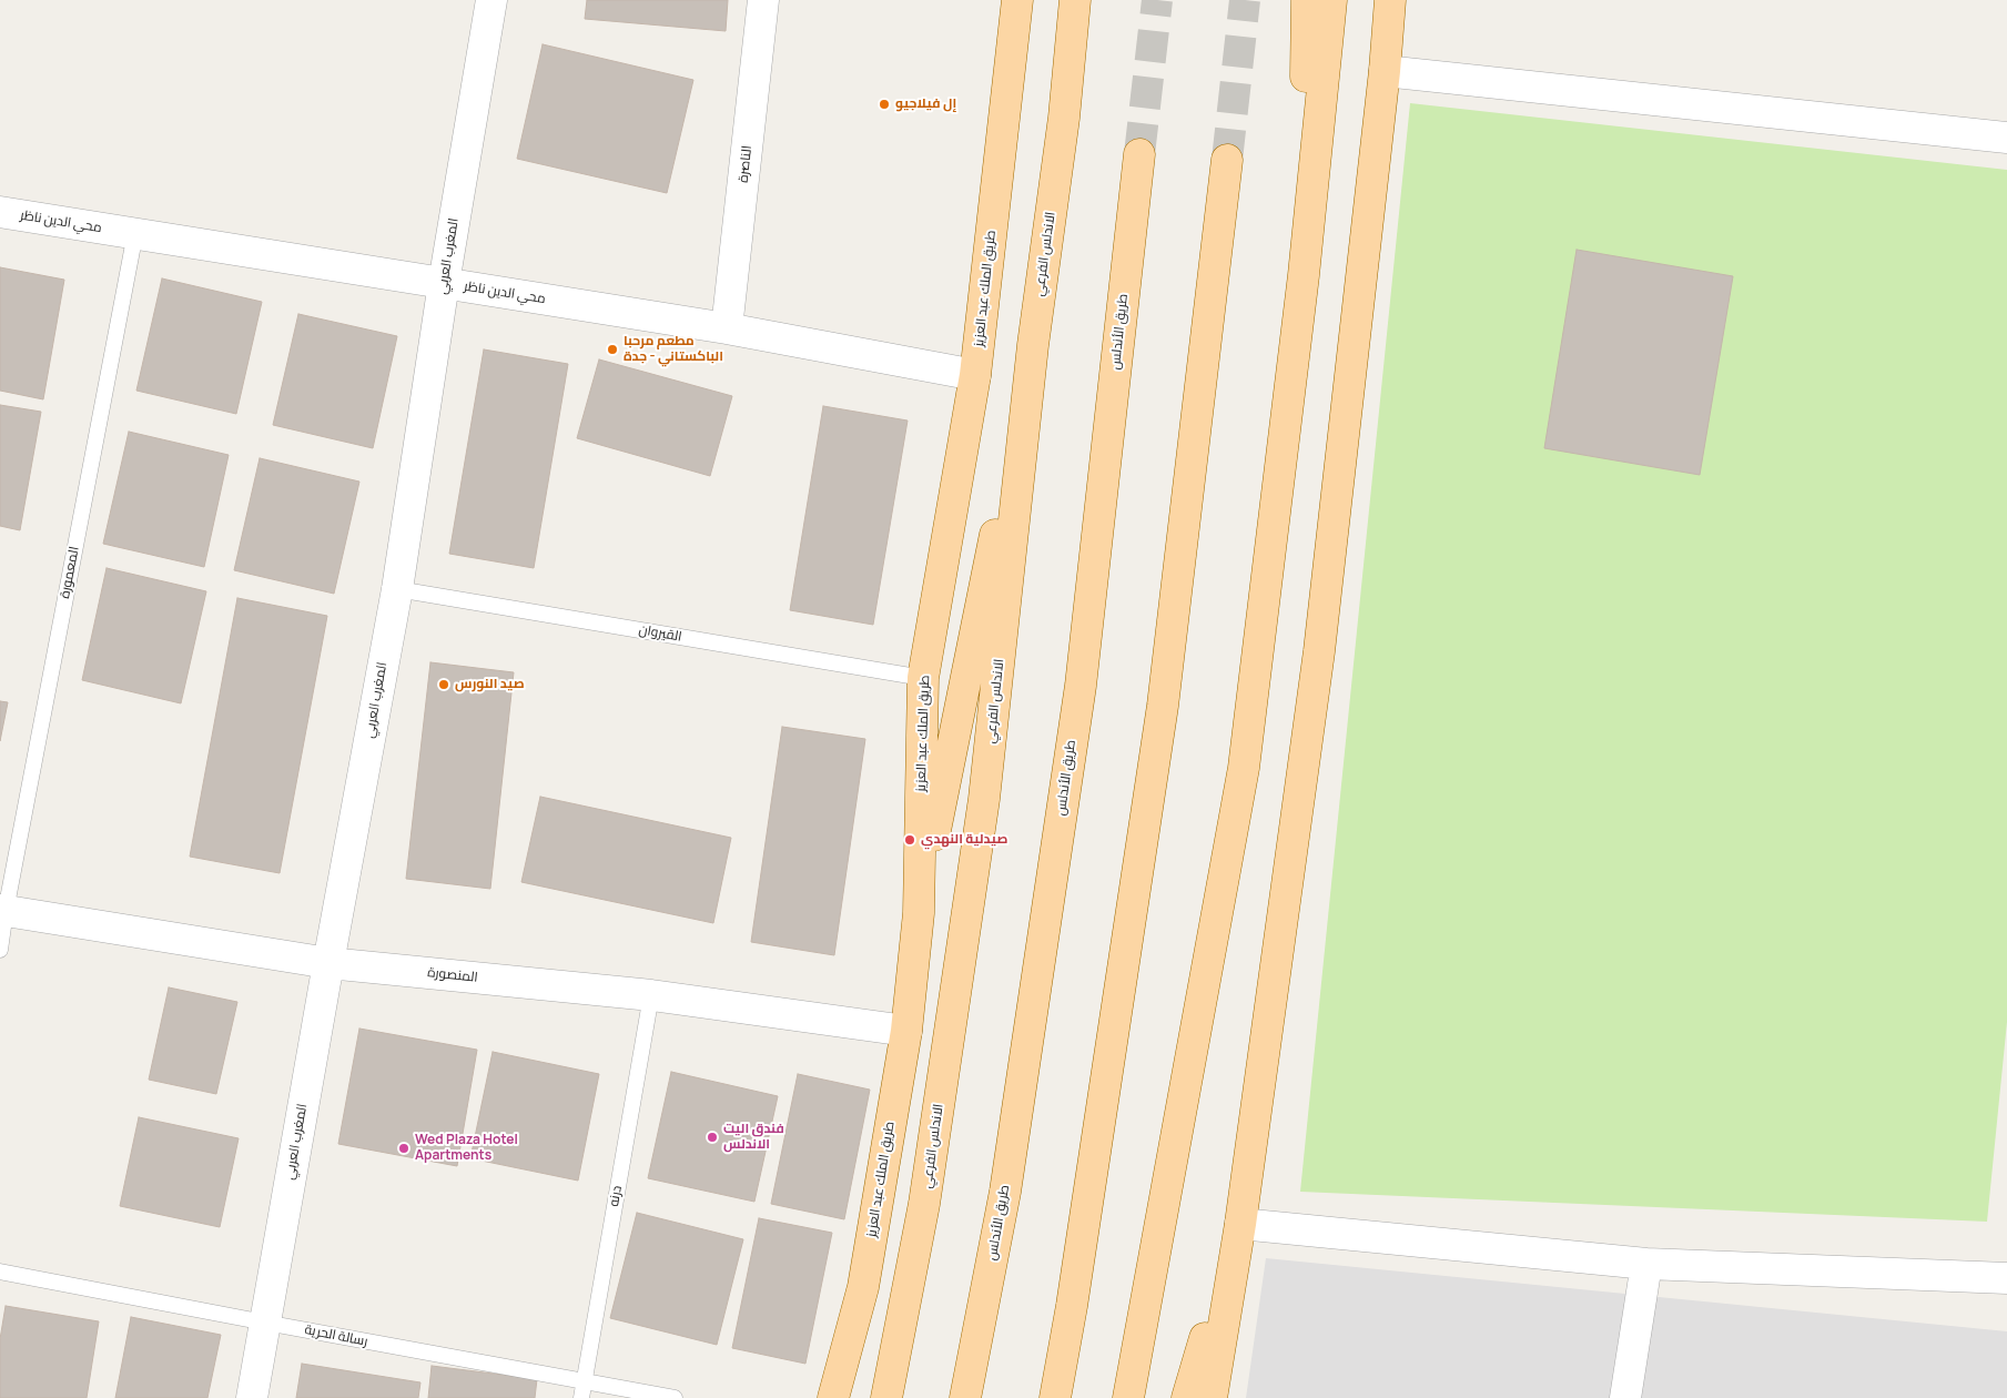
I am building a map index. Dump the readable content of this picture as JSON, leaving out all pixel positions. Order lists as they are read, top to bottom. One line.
{"streets":{"main road":["الاندلس الفرعي","طريق الملك عبد العزيز","طريق الأندلس"],"street":["الناصرة","محي الدين ناظر","المغرب العربي","المنصورة"],"lane":["المعمورة","القيروان","درنه","رسالة الحرية"]},"crossings":[["الناصرة","محي الدين ناظر"],["محي الدين ناظر","المغرب العربي"],["محي الدين ناظر","طريق الملك عبد العزيز"],["محي الدين ناظر","المعمورة"],["المغرب العربي","القيروان"],["المغرب العربي","المنصورة"],["المغرب العربي","رسالة الحرية"],["طريق الملك عبد العزيز","القيروان"],["طريق الملك عبد العزيز","المنصورة"],["المعمورة","المنصورة"],["المنصورة","درنه"],["درنه","رسالة الحرية"]],"places":["إل فيلاجيو","مطعم مرحبا الباكستاني - جدة","صيد النورس","صيدلية النهدي","فندق اليت الاندلس","Wed Plaza Hotel Apartments"]}
